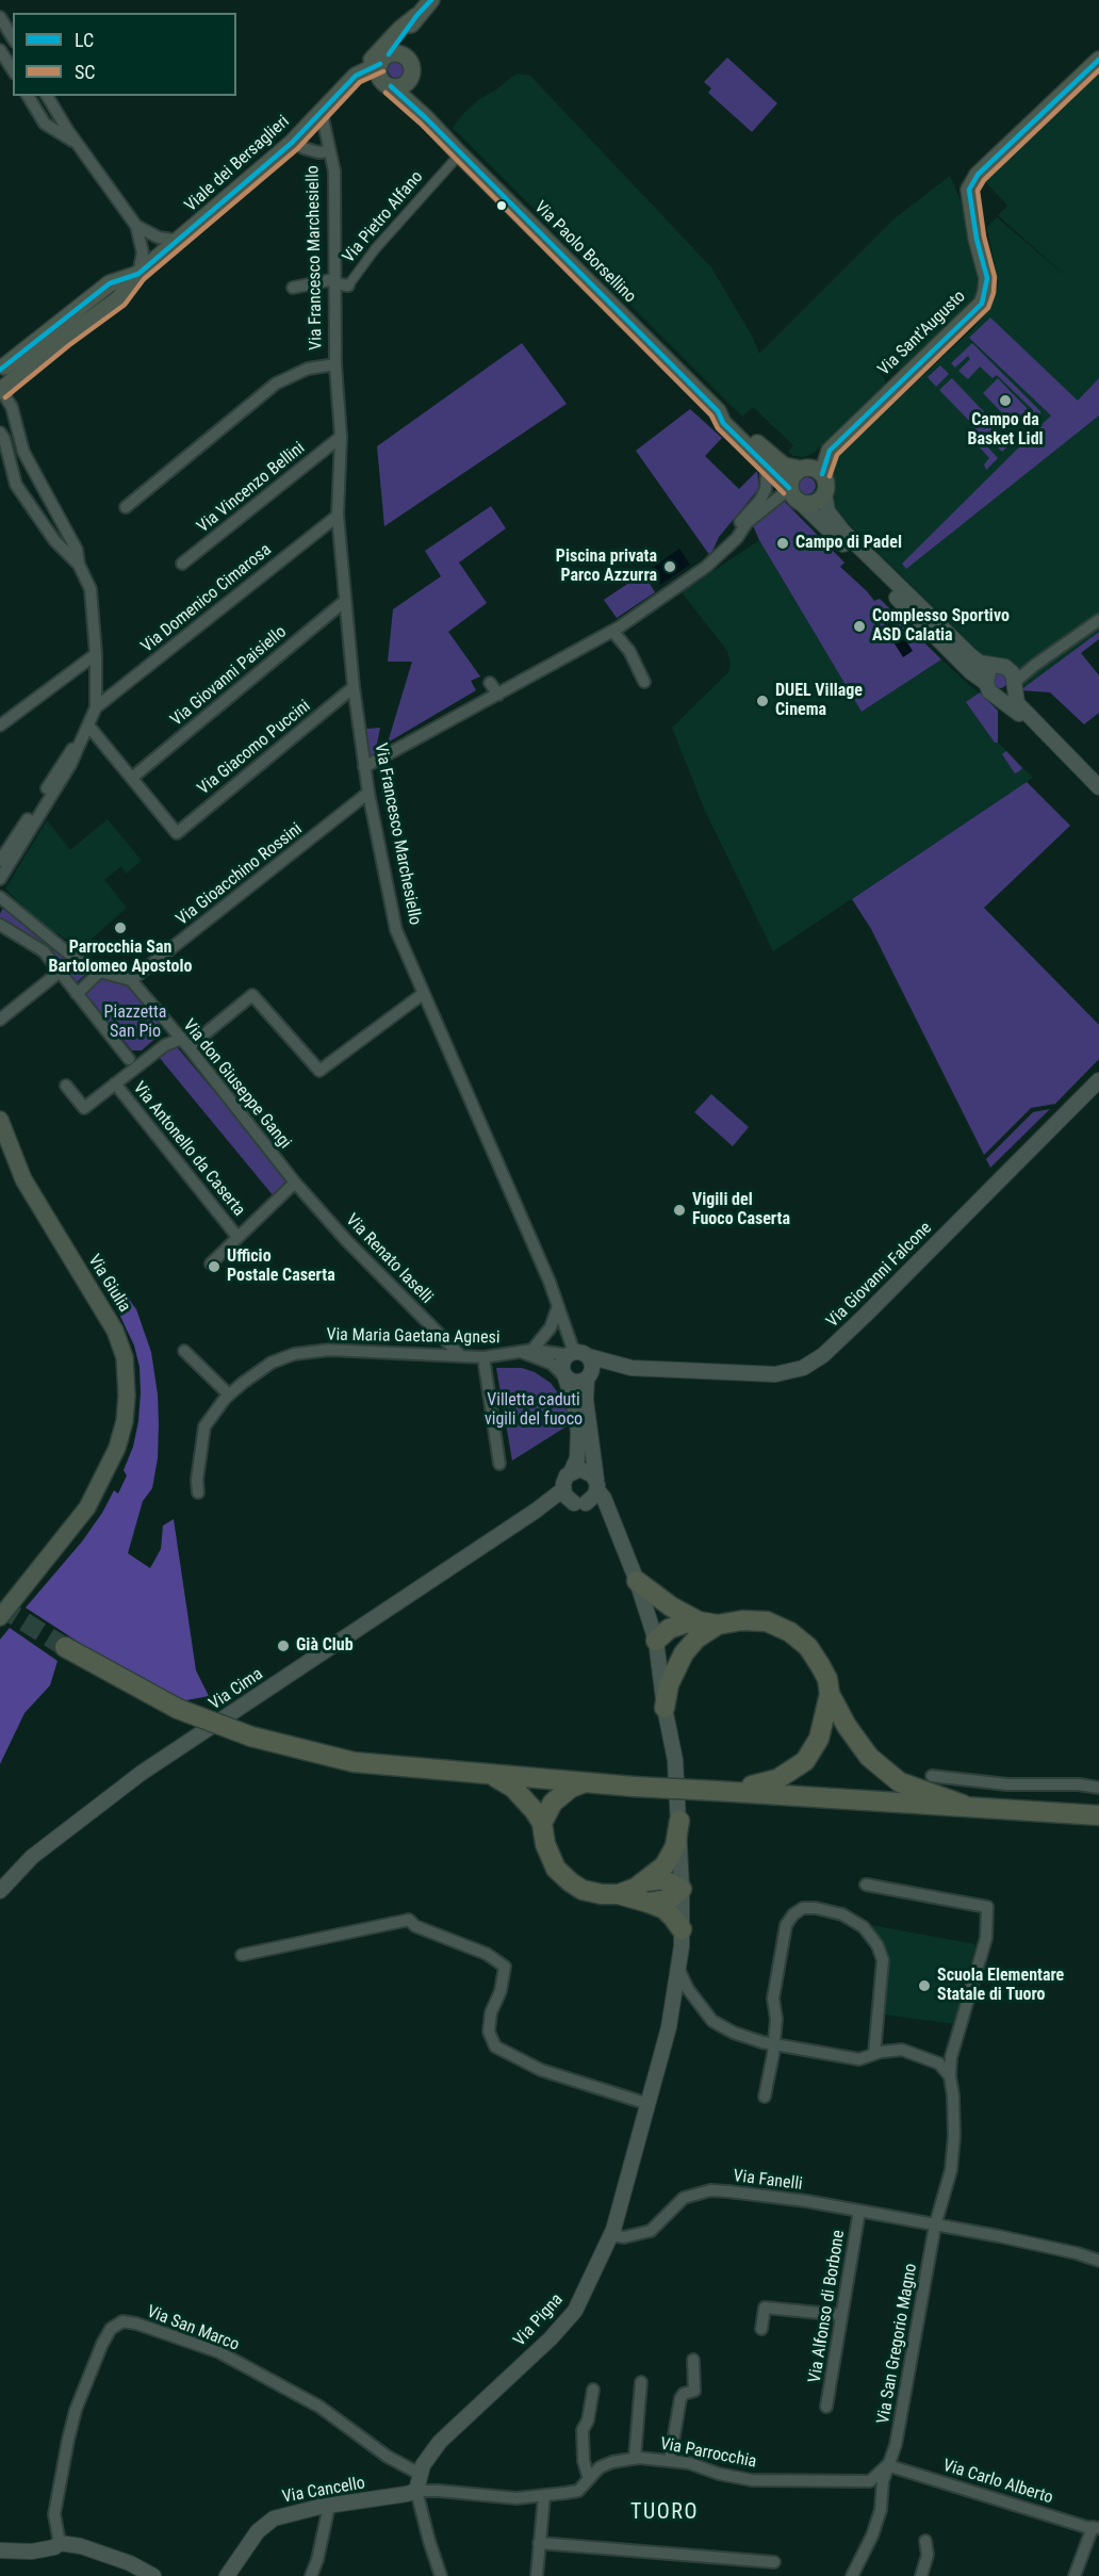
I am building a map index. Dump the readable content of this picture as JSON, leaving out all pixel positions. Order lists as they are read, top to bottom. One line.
{"streets":{"main road":["Viale dei Bersaglieri","Via Paolo Borsellino","Via Sant'Augusto","Via Giulia"],"street":["Via Pietro Alfano","Via Francesco Marchesiello","Via Vincenzo Bellini","Via Domenico Cimarosa","Via Giovanni Paisiello","Via Giacomo Puccini","Via Gioacchino Rossini","Via don Giuseppe Gangi","Via Antonello da Caserta","Via Renato Iaselli","Via Giovanni Falcone","Via Maria Gaetana Agnesi","Via Cima","Via Fanelli","Via Alfonso di Borbone","Via Pigna","Via San Marco","Via San Gregorio Magno","Via Parrocchia","Via Carlo Alberto","Via Cancello"]},"crossings":[["Viale dei Bersaglieri","Via Francesco Marchesiello"],["Via Pietro Alfano","Via Francesco Marchesiello"],["Via Paolo Borsellino","Via Sant'Augusto"],["Via Francesco Marchesiello","Via Vincenzo Bellini"],["Via Francesco Marchesiello","Via Domenico Cimarosa"],["Via Francesco Marchesiello","Via Giovanni Paisiello"],["Via Francesco Marchesiello","Via Giacomo Puccini"],["Via Francesco Marchesiello","Via Gioacchino Rossini"],["Via Francesco Marchesiello","Via Giovanni Falcone"],["Via Francesco Marchesiello","Via Maria Gaetana Agnesi"],["Via Giovanni Paisiello","Via Giacomo Puccini"],["Via Gioacchino Rossini","Via don Giuseppe Gangi"],["Via don Giuseppe Gangi","Via Renato Iaselli"],["Via Renato Iaselli","Via Maria Gaetana Agnesi"],["Via Giovanni Falcone","Via Maria Gaetana Agnesi"],["Via Fanelli","Via Alfonso di Borbone"],["Via Fanelli","Via Pigna"],["Via Fanelli","Via San Gregorio Magno"],["Via Pigna","Via San Marco"],["Via Pigna","Via Parrocchia"],["Via Pigna","Via Cancello"],["Via San Gregorio Magno","Via Parrocchia"],["Via San Gregorio Magno","Via Carlo Alberto"],["Via Parrocchia","Via Carlo Alberto"],["Via Parrocchia","Via Cancello"]],"districts":["TUORO"],"parks":["Piazzetta San Pio","Villetta caduti vigili del fuoco"],"places":["Campo da Basket Lidl","Campo di Padel","Piscina privata Parco Azzurra","Complesso Sportivo ASD Calatia","DUEL Village Cinema","Parrocchia San Bartolomeo Apostolo","Vigili del Fuoco Caserta","Ufficio Postale Caserta","Già Club","Scuola Elementare Statale di Tuoro"],"lines":["transit line LC","transit line SC"],"legend":["LC","SC"]}
